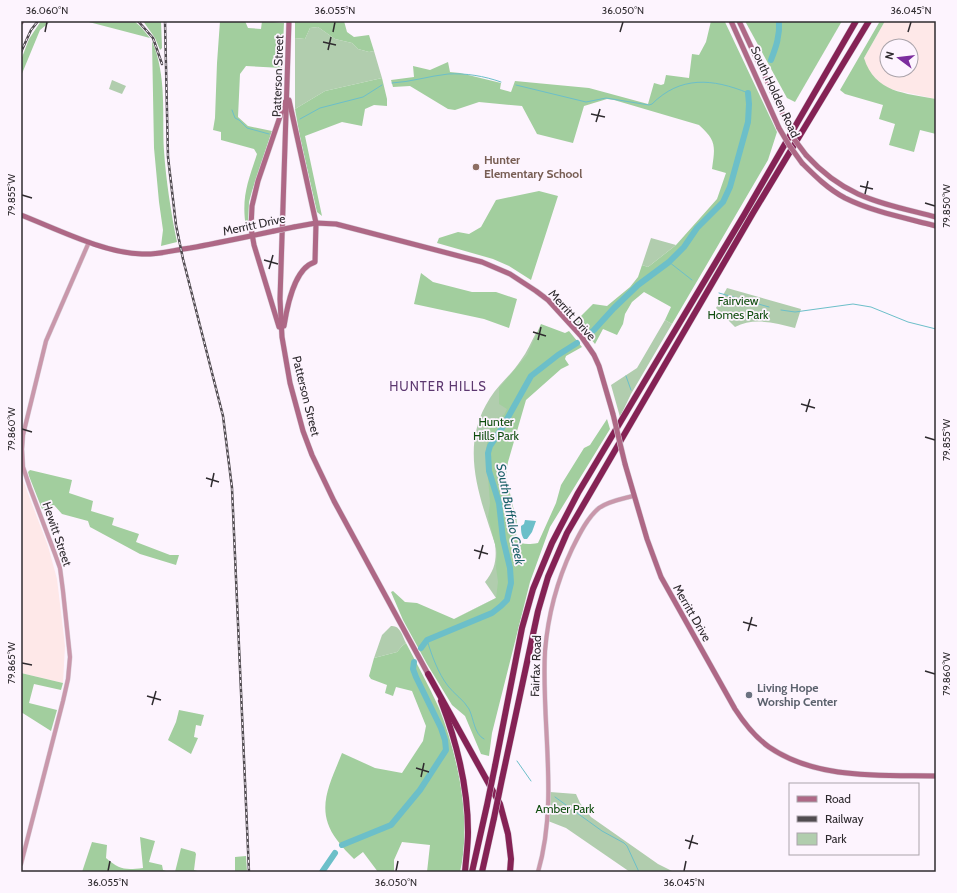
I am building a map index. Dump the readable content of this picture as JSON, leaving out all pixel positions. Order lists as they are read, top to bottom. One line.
{"streets":{"main road":["Patterson Street","South Holden Road","Merritt Drive"],"street":["Hewitt Street","Fairfax Road"]},"crossings":[["Merritt Drive","Hewitt Street"],["Merritt Drive","Fairfax Road"]],"districts":["HUNTER HILLS"],"water":["South Buffalo Creek"],"parks":["Fairview Homes Park","Hunter Hills Park","Amber Park"],"places":["Hunter Elementary School","Living Hope Worship Center"],"legend":["Road","Railway","Park"],"north":"left","coordinates":["36.060°N","36.055°N","36.050°N","36.045°N","79.855°W","79.850°W","79.860°W","79.865°W"]}
